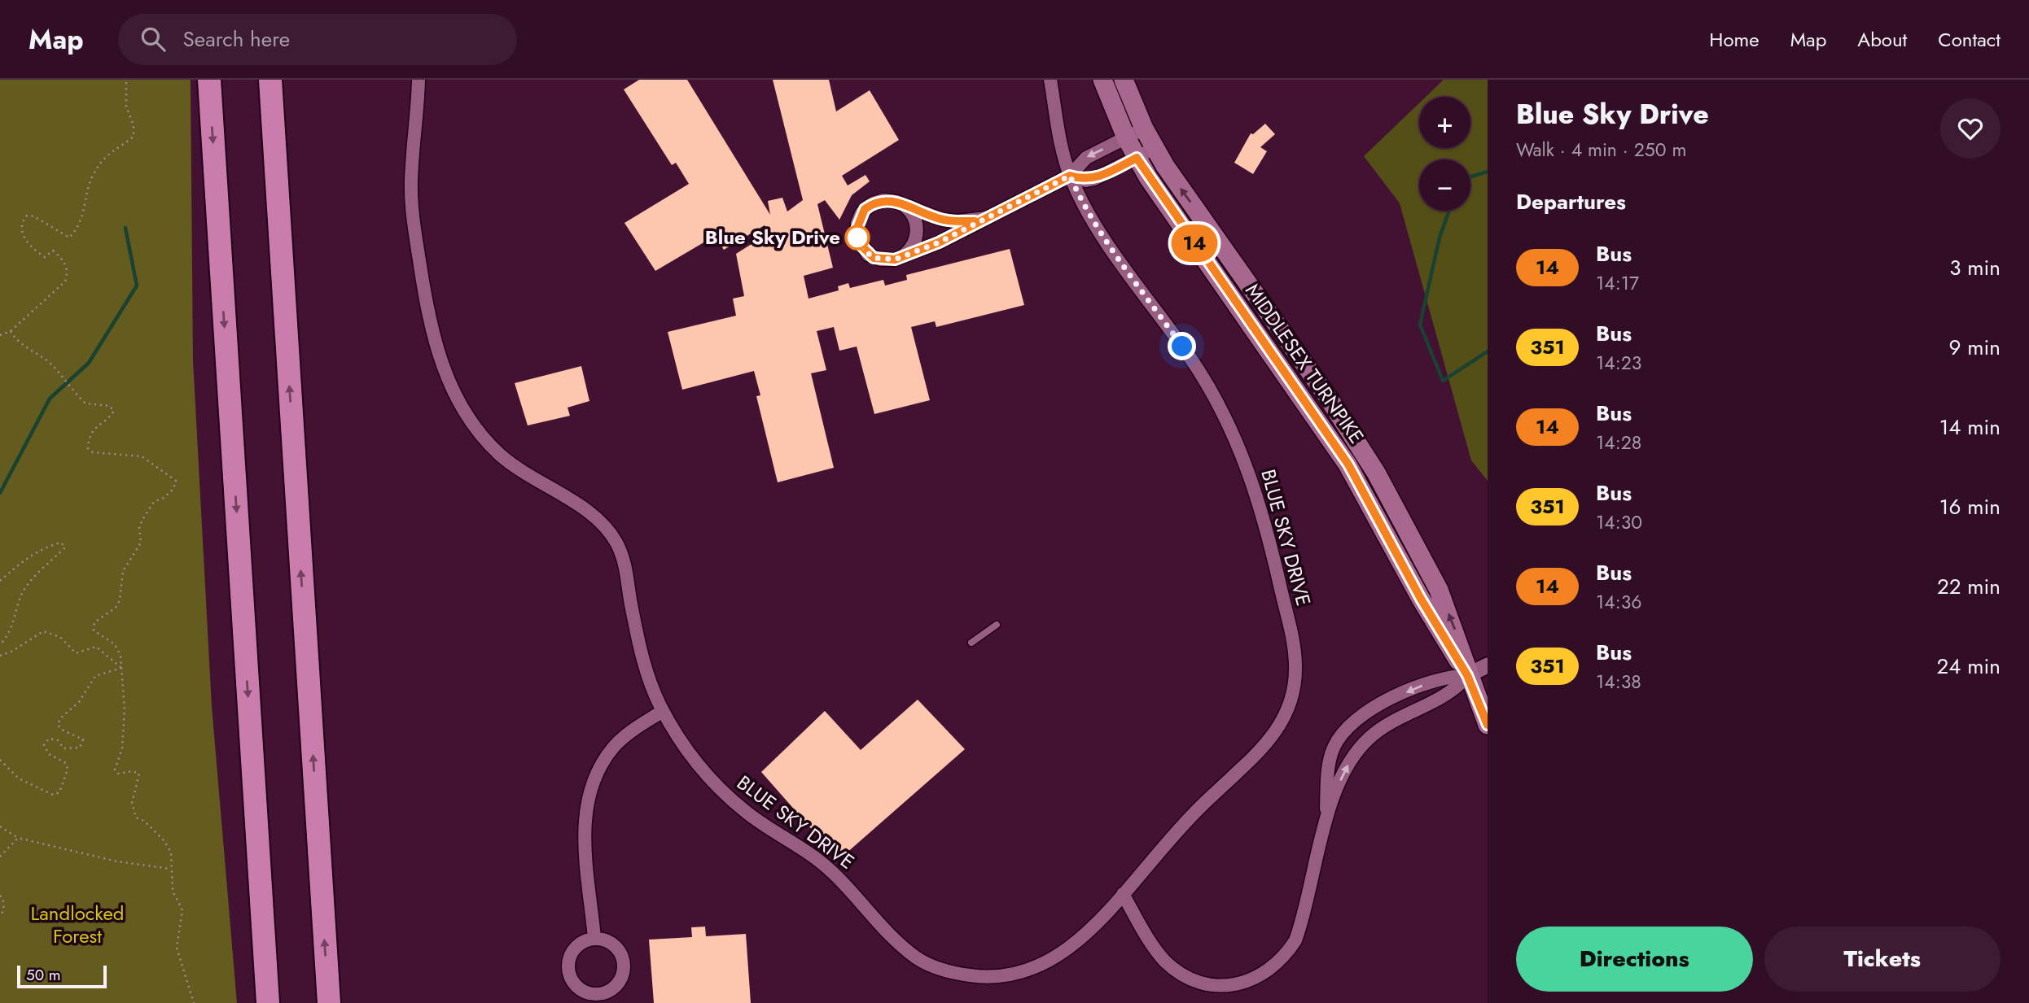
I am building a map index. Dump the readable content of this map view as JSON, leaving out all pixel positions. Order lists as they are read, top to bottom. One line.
{"streets":{"main road":["MIDDLESEX TURNPIKE"],"street":["BLUE SKY DRIVE"]},"parks":["Landlocked Forest"],"places":["Blue Sky Drive"],"lines":["bus line 14"],"scale_bar":"50 m","page":{"header":"Map","search":"Search here","nav":["Home","Map","About","Contact"],"on_map":"14","heading":[["Blue Sky Drive","Walk · 4 min · 250 m"],"Departures"],"map_buttons":["+","−"],"list":[{"mark":"14","name":"Bus","note":"14:17","value":"3 min"},{"mark":"351","name":"Bus","note":"14:23","value":"9 min"},{"mark":"14","name":"Bus","note":"14:28","value":"14 min"},{"mark":"351","name":"Bus","note":"14:30","value":"16 min"},{"mark":"14","name":"Bus","note":"14:36","value":"22 min"},{"mark":"351","name":"Bus","note":"14:38","value":"24 min"}],"buttons":["Directions","Tickets"],"scale":"50 m"}}
